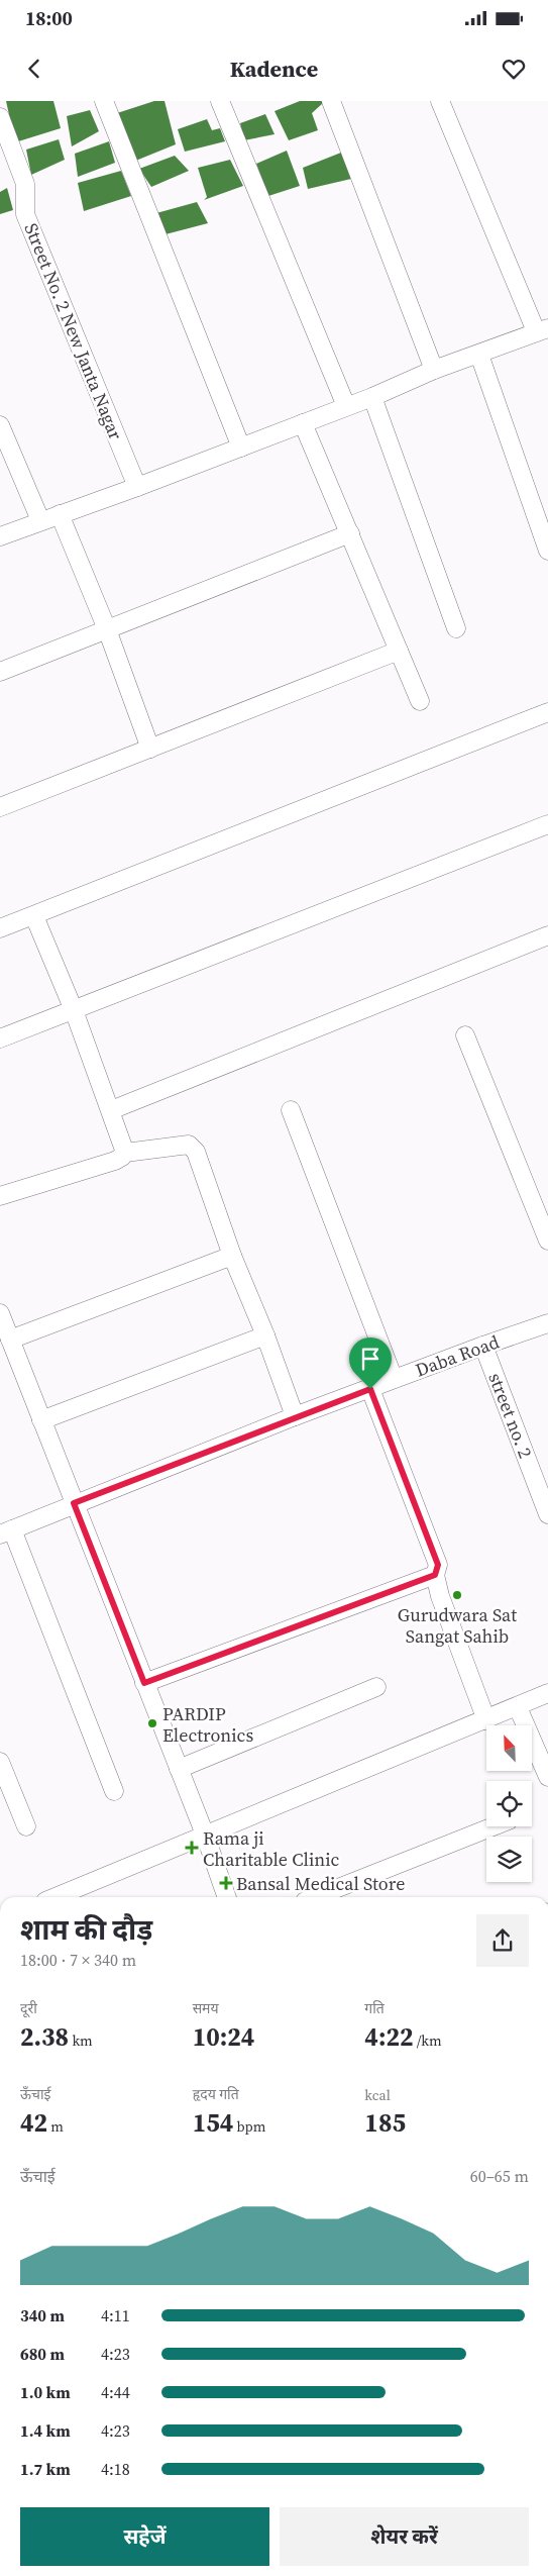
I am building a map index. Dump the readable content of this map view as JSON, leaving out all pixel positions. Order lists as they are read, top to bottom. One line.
{"streets":{"street":["Street No. 2 New Janta Nagar","Daba Road","street no. 2"]},"crossings":[["Daba Road","street no. 2"]],"places":{"other":["Gurudwara Sat Sangat Sahib","PARDIP Electronics"],"health":["Rama ji Charitable Clinic","Bansal Medical Store"]},"north":"top left","page":{"status":"18:00","header":"Kadence","heading":["शाम की दौड़","18:00 · 7 × 340 m"],"stats":[["दूरी","2.38 km"],["समय","10:24"],["गति","4:22 /km"],["ऊँचाई","42 m"],["हृदय गति","154 bpm"],["kcal","185"]],"chart":["ऊँचाई","60–65 m"],"list":[{"name":"340 m","note":"4:11"},{"name":"680 m","note":"4:23"},{"name":"1.0 km","note":"4:44"},{"name":"1.4 km","note":"4:23"},{"name":"1.7 km","note":"4:18"}],"buttons":["सहेजें","शेयर करें"]}}
